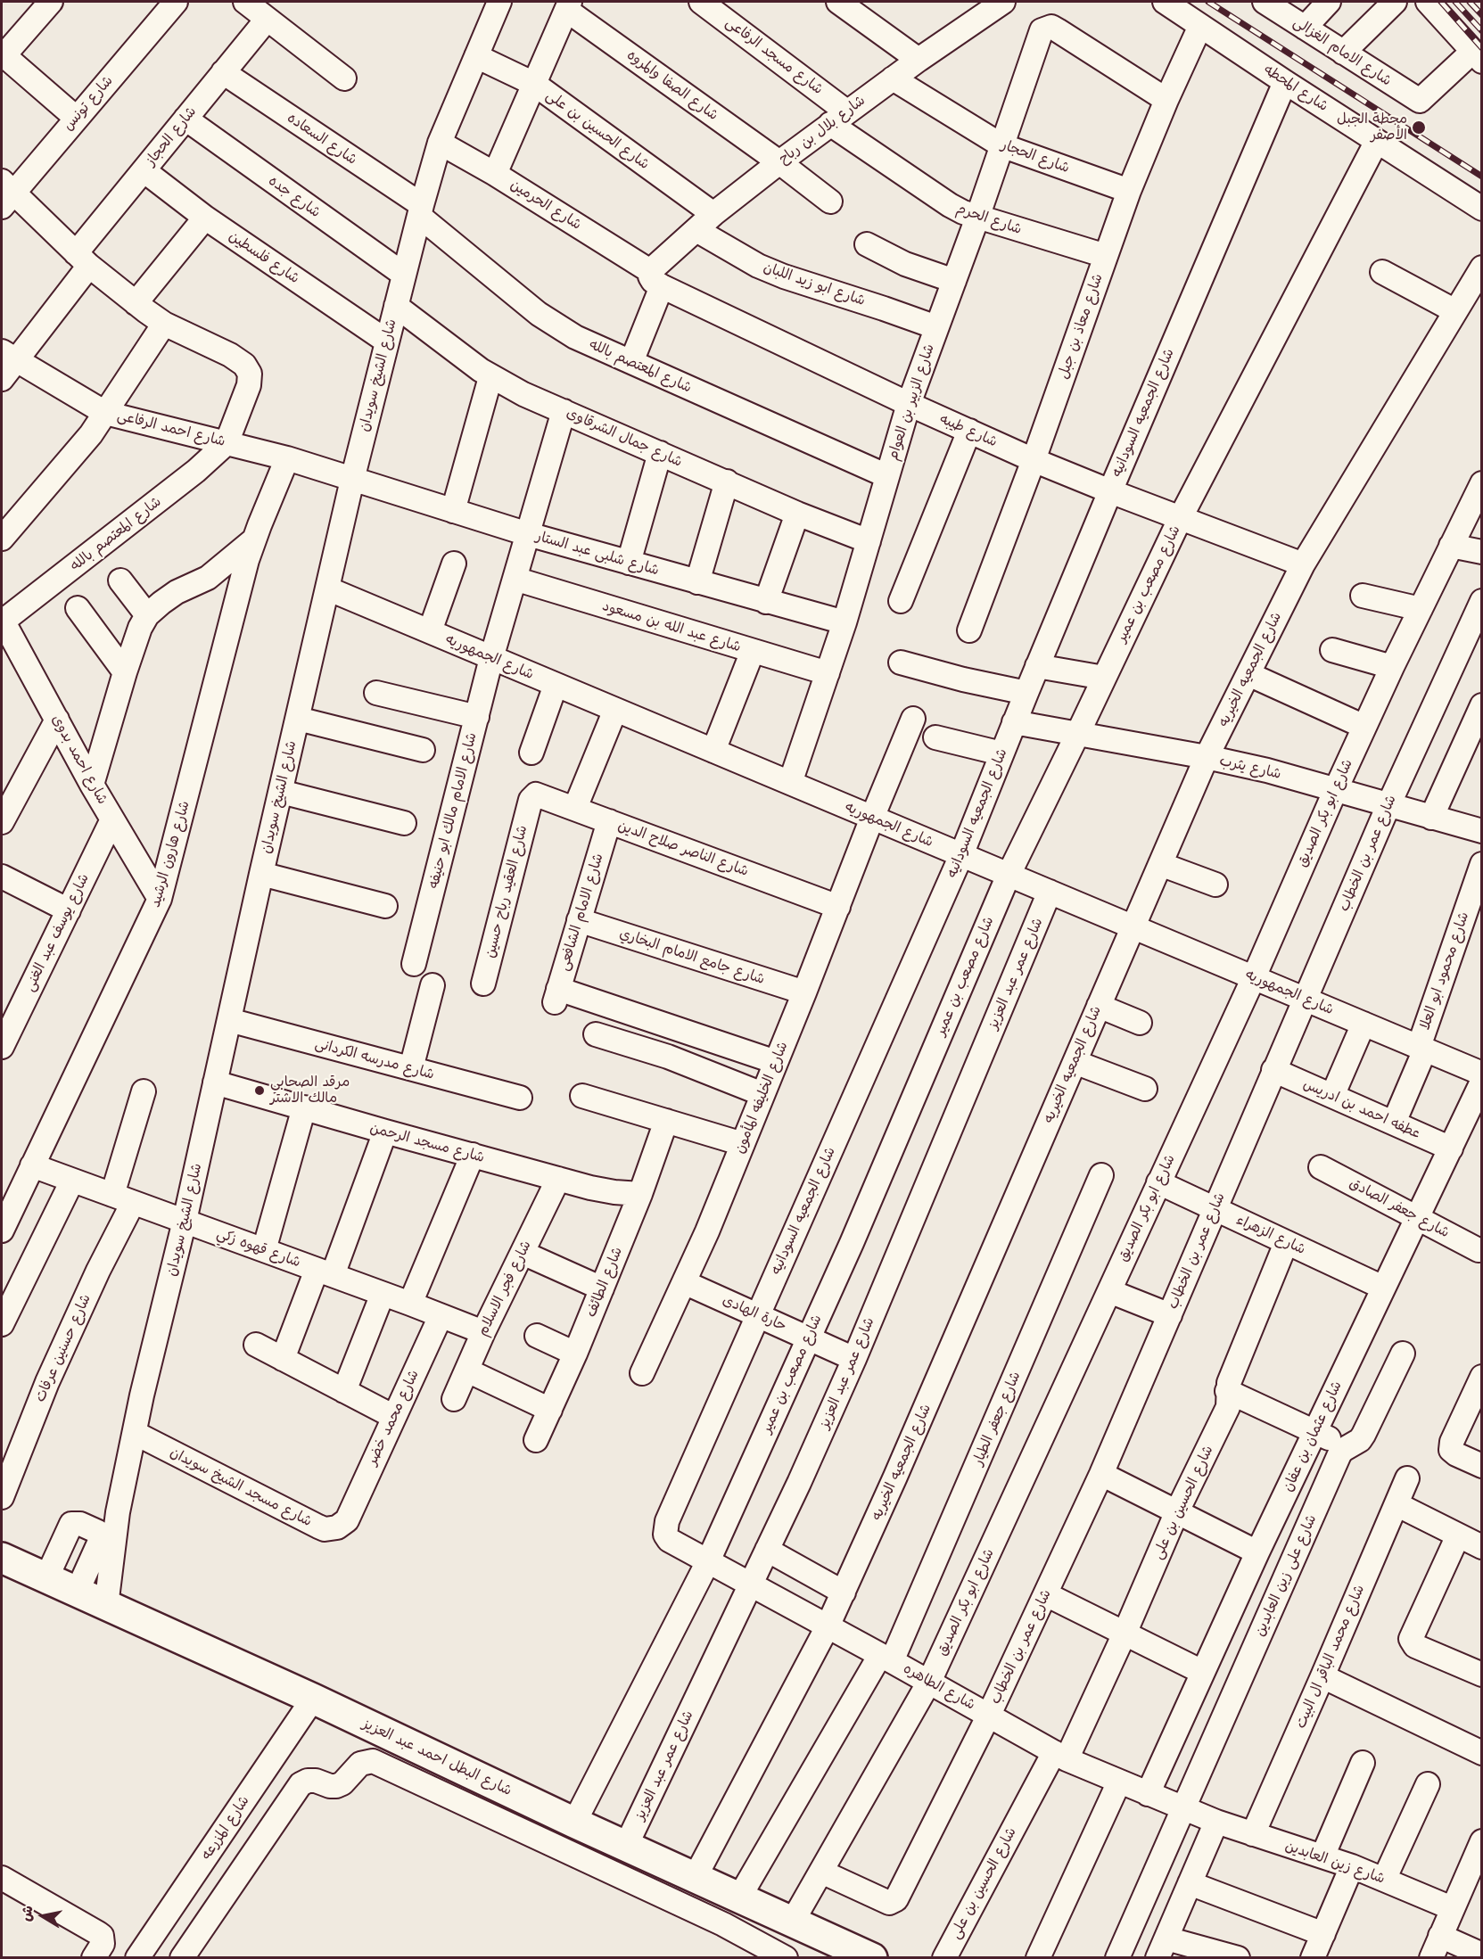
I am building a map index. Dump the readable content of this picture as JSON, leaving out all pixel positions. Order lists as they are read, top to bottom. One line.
{"streets":{"main road":["شارع البطل احمد عبد العزيز"],"street":["شارع الامام الغزالى","شارع مسجد الرفاعى","شارع الصفا والمروه","شارع المحطه","شارع تونس","شارع الحسين بن على","شارع بلال بن رباح","شارع الحجاز","شارع السعاده","شارع الحجار","شارع جده","شارع الحرمين","شارع الحرم","شارع فلسطين","شارع ابو زيد اللبان","شارع معاذ بن جبل","شارع المعتصم بالله","شارع الشيخ سويدان","شارع الزبير بن العوام","شارع الجمعيه السودانيه","شارع احمد الرفاعى","شارع طيبه","شارع جمال الشرقاوى","شارع شلبى عبد الستار","شارع مصعب بن عمير","شارع عبد الله بن مسعود","شارع الجمهوريه","شارع الجمعيه الخيريه","شارع احمد بدوى","شارع يثرب","شارع الامام مالك ابو حنيفه","شارع ابو بكر الصديق","شارع الناصر صلاح الدين","شارع عمر بن الخطاب","شارع هارون الرشيد","شارع العقيد رباح حسين","شارع الامام الشافعى","شارع يوسف عبد الغنى","شارع جامع الامام البخاري","شارع محمود ابو العلا","شارع عمر عبد العزيز","شارع مدرسه الكردانى","شارع الخليفه المأمون","عطفه احمد بن ادريس","شارع مسجد الرحمن","شارع جعفر الصادق","شارع الزهراء","شارع قهوه زكي","شارع الطائف","شارع فجر الاسلام","حارة الهادى","شارع حسنين عرفات","شارع محمد خضر","شارع جعفر الطيار","شارع عثمان بن عفان","شارع مسجد الشيخ سويدان","شارع على زين العابدين","شارع محمد الباقر ال البيت","شارع الطاهره","شارع المزرعه","شارع زين العابدين"]},"crossings":[["شارع مسجد الرفاعى","شارع بلال بن رباح"],["شارع مسجد الرفاعى","شارع الحرم"],["شارع الصفا والمروه","شارع بلال بن رباح"],["شارع المحطه","شارع معاذ بن جبل"],["شارع المحطه","شارع الجمعيه السودانيه"],["شارع المحطه","شارع مصعب بن عمير"],["شارع الحسين بن على","شارع بلال بن رباح"],["شارع الحسين بن على","شارع الشيخ سويدان"],["شارع الحسين بن على","شارع الزهراء"],["شارع الحسين بن على","شارع الطاهره"],["شارع بلال بن رباح","شارع الحجار"],["شارع بلال بن رباح","شارع الحرمين"],["شارع بلال بن رباح","شارع الحرم"],["شارع بلال بن رباح","شارع ابو زيد اللبان"],["شارع بلال بن رباح","شارع طيبه"],["شارع الحجاز","شارع السعاده"],["شارع الحجاز","شارع جده"],["شارع الحجاز","شارع فلسطين"],["شارع الحجاز","شارع احمد الرفاعى"],["شارع السعاده","شارع المعتصم بالله"],["شارع السعاده","شارع الشيخ سويدان"],["شارع الحجار","شارع معاذ بن جبل"],["شارع الحجار","شارع الزبير بن العوام"],["شارع جده","شارع الشيخ سويدان"],["شارع الحرمين","شارع الشيخ سويدان"],["شارع الحرمين","شارع طيبه"],["شارع الحرم","شارع معاذ بن جبل"],["شارع الحرم","شارع الزبير بن العوام"],["شارع فلسطين","شارع الشيخ سويدان"],["شارع ابو زيد اللبان","شارع الزبير بن العوام"],["شارع معاذ بن جبل","شارع الزبير بن العوام"],["شارع معاذ بن جبل","شارع طيبه"],["شارع المعتصم بالله","شارع الشيخ سويدان"],["شارع المعتصم بالله","شارع الزبير بن العوام"],["شارع المعتصم بالله","شارع احمد الرفاعى"],["شارع المعتصم بالله","شارع احمد بدوى"],["شارع الشيخ سويدان","شارع احمد الرفاعى"],["شارع الشيخ سويدان","شارع جمال الشرقاوى"],["شارع الشيخ سويدان","شارع شلبى عبد الستار"],["شارع الشيخ سويدان","شارع الجمهوريه"],["شارع الشيخ سويدان","شارع مدرسه الكردانى"],["شارع الشيخ سويدان","شارع مسجد الرحمن"],["شارع الشيخ سويدان","شارع قهوه زكي"],["شارع الشيخ سويدان","شارع مسجد الشيخ سويدان"],["شارع الشيخ سويدان","شارع البطل احمد عبد العزيز"],["شارع الزبير بن العوام","شارع طيبه"],["شارع الزبير بن العوام","شارع جمال الشرقاوى"],["شارع الزبير بن العوام","شارع شلبى عبد الستار"],["شارع الزبير بن العوام","شارع عبد الله بن مسعود"],["شارع الزبير بن العوام","شارع الجمهوريه"],["شارع الجمعيه السودانيه","شارع طيبه"],["شارع الجمعيه السودانيه","شارع الجمهوريه"],["شارع الجمعيه السودانيه","شارع يثرب"],["شارع الجمعيه السودانيه","حارة الهادى"],["شارع الجمعيه السودانيه","شارع الطاهره"],["شارع احمد الرفاعى","شارع شلبى عبد الستار"],["شارع احمد الرفاعى","شارع هارون الرشيد"],["شارع طيبه","شارع مصعب بن عمير"],["شارع طيبه","شارع الجمعيه الخيريه"],["شارع جمال الشرقاوى","شارع الامام مالك ابو حنيفه"],["شارع شلبى عبد الستار","شارع الامام مالك ابو حنيفه"],["شارع مصعب بن عمير","شارع الجمهوريه"],["شارع مصعب بن عمير","شارع يثرب"],["شارع مصعب بن عمير","حارة الهادى"],["شارع مصعب بن عمير","شارع الطاهره"],["شارع مصعب بن عمير","شارع البطل احمد عبد العزيز"],["شارع عبد الله بن مسعود","شارع الامام مالك ابو حنيفه"],["شارع الجمهوريه","شارع الجمعيه الخيريه"],["شارع الجمهوريه","شارع الامام مالك ابو حنيفه"],["شارع الجمهوريه","شارع ابو بكر الصديق"],["شارع الجمهوريه","شارع عمر بن الخطاب"],["شارع الجمهوريه","شارع محمود ابو العلا"],["شارع الجمهوريه","شارع عمر عبد العزيز"],["شارع الجمهوريه","شارع الخليفه المأمون"],["شارع الجمعيه الخيريه","شارع يثرب"],["شارع الجمعيه الخيريه","شارع الطاهره"],["شارع الجمعيه الخيريه","شارع البطل احمد عبد العزيز"],["شارع احمد بدوى","شارع هارون الرشيد"],["شارع احمد بدوى","شارع يوسف عبد الغنى"],["شارع يثرب","شارع ابو بكر الصديق"],["شارع يثرب","شارع عمر بن الخطاب"],["شارع ابو بكر الصديق","شارع عمر بن الخطاب"],["شارع ابو بكر الصديق","شارع الزهراء"],["شارع ابو بكر الصديق","شارع الطاهره"],["شارع ابو بكر الصديق","شارع البطل احمد عبد العزيز"],["شارع الناصر صلاح الدين","شارع العقيد رباح حسين"],["شارع الناصر صلاح الدين","شارع الامام الشافعى"],["شارع الناصر صلاح الدين","شارع الخليفه المأمون"],["شارع عمر بن الخطاب","عطفه احمد بن ادريس"],["شارع عمر بن الخطاب","شارع الزهراء"],["شارع عمر بن الخطاب","شارع الطاهره"],["شارع هارون الرشيد","شارع قهوه زكي"],["شارع الامام الشافعى","شارع جامع الامام البخاري"],["شارع الامام الشافعى","شارع الخليفه المأمون"],["شارع جامع الامام البخاري","شارع الخليفه المأمون"],["شارع محمود ابو العلا","عطفه احمد بن ادريس"],["شارع عمر عبد العزيز","حارة الهادى"],["شارع عمر عبد العزيز","شارع الطاهره"],["شارع عمر عبد العزيز","شارع البطل احمد عبد العزيز"],["شارع الخليفه المأمون","حارة الهادى"],["عطفه احمد بن ادريس","شارع عثمان بن عفان"],["شارع مسجد الرحمن","شارع الطائف"],["شارع مسجد الرحمن","شارع فجر الاسلام"],["شارع جعفر الصادق","شارع عثمان بن عفان"],["شارع الزهراء","شارع عثمان بن عفان"],["شارع قهوه زكي","شارع فجر الاسلام"],["شارع قهوه زكي","شارع حسنين عرفات"],["شارع قهوه زكي","شارع محمد خضر"],["شارع محمد خضر","شارع مسجد الشيخ سويدان"],["شارع جعفر الطيار","شارع الطاهره"],["شارع جعفر الطيار","شارع البطل احمد عبد العزيز"],["شارع عثمان بن عفان","شارع الطاهره"],["شارع على زين العابدين","شارع الطاهره"],["شارع محمد الباقر ال البيت","شارع زين العابدين"],["شارع الطاهره","شارع زين العابدين"],["شارع البطل احمد عبد العزيز","شارع المزرعه"]],"places":["محطة الجبل الأصفر","مرقد الصحابي مالك الاشتر"],"north":"left"}
